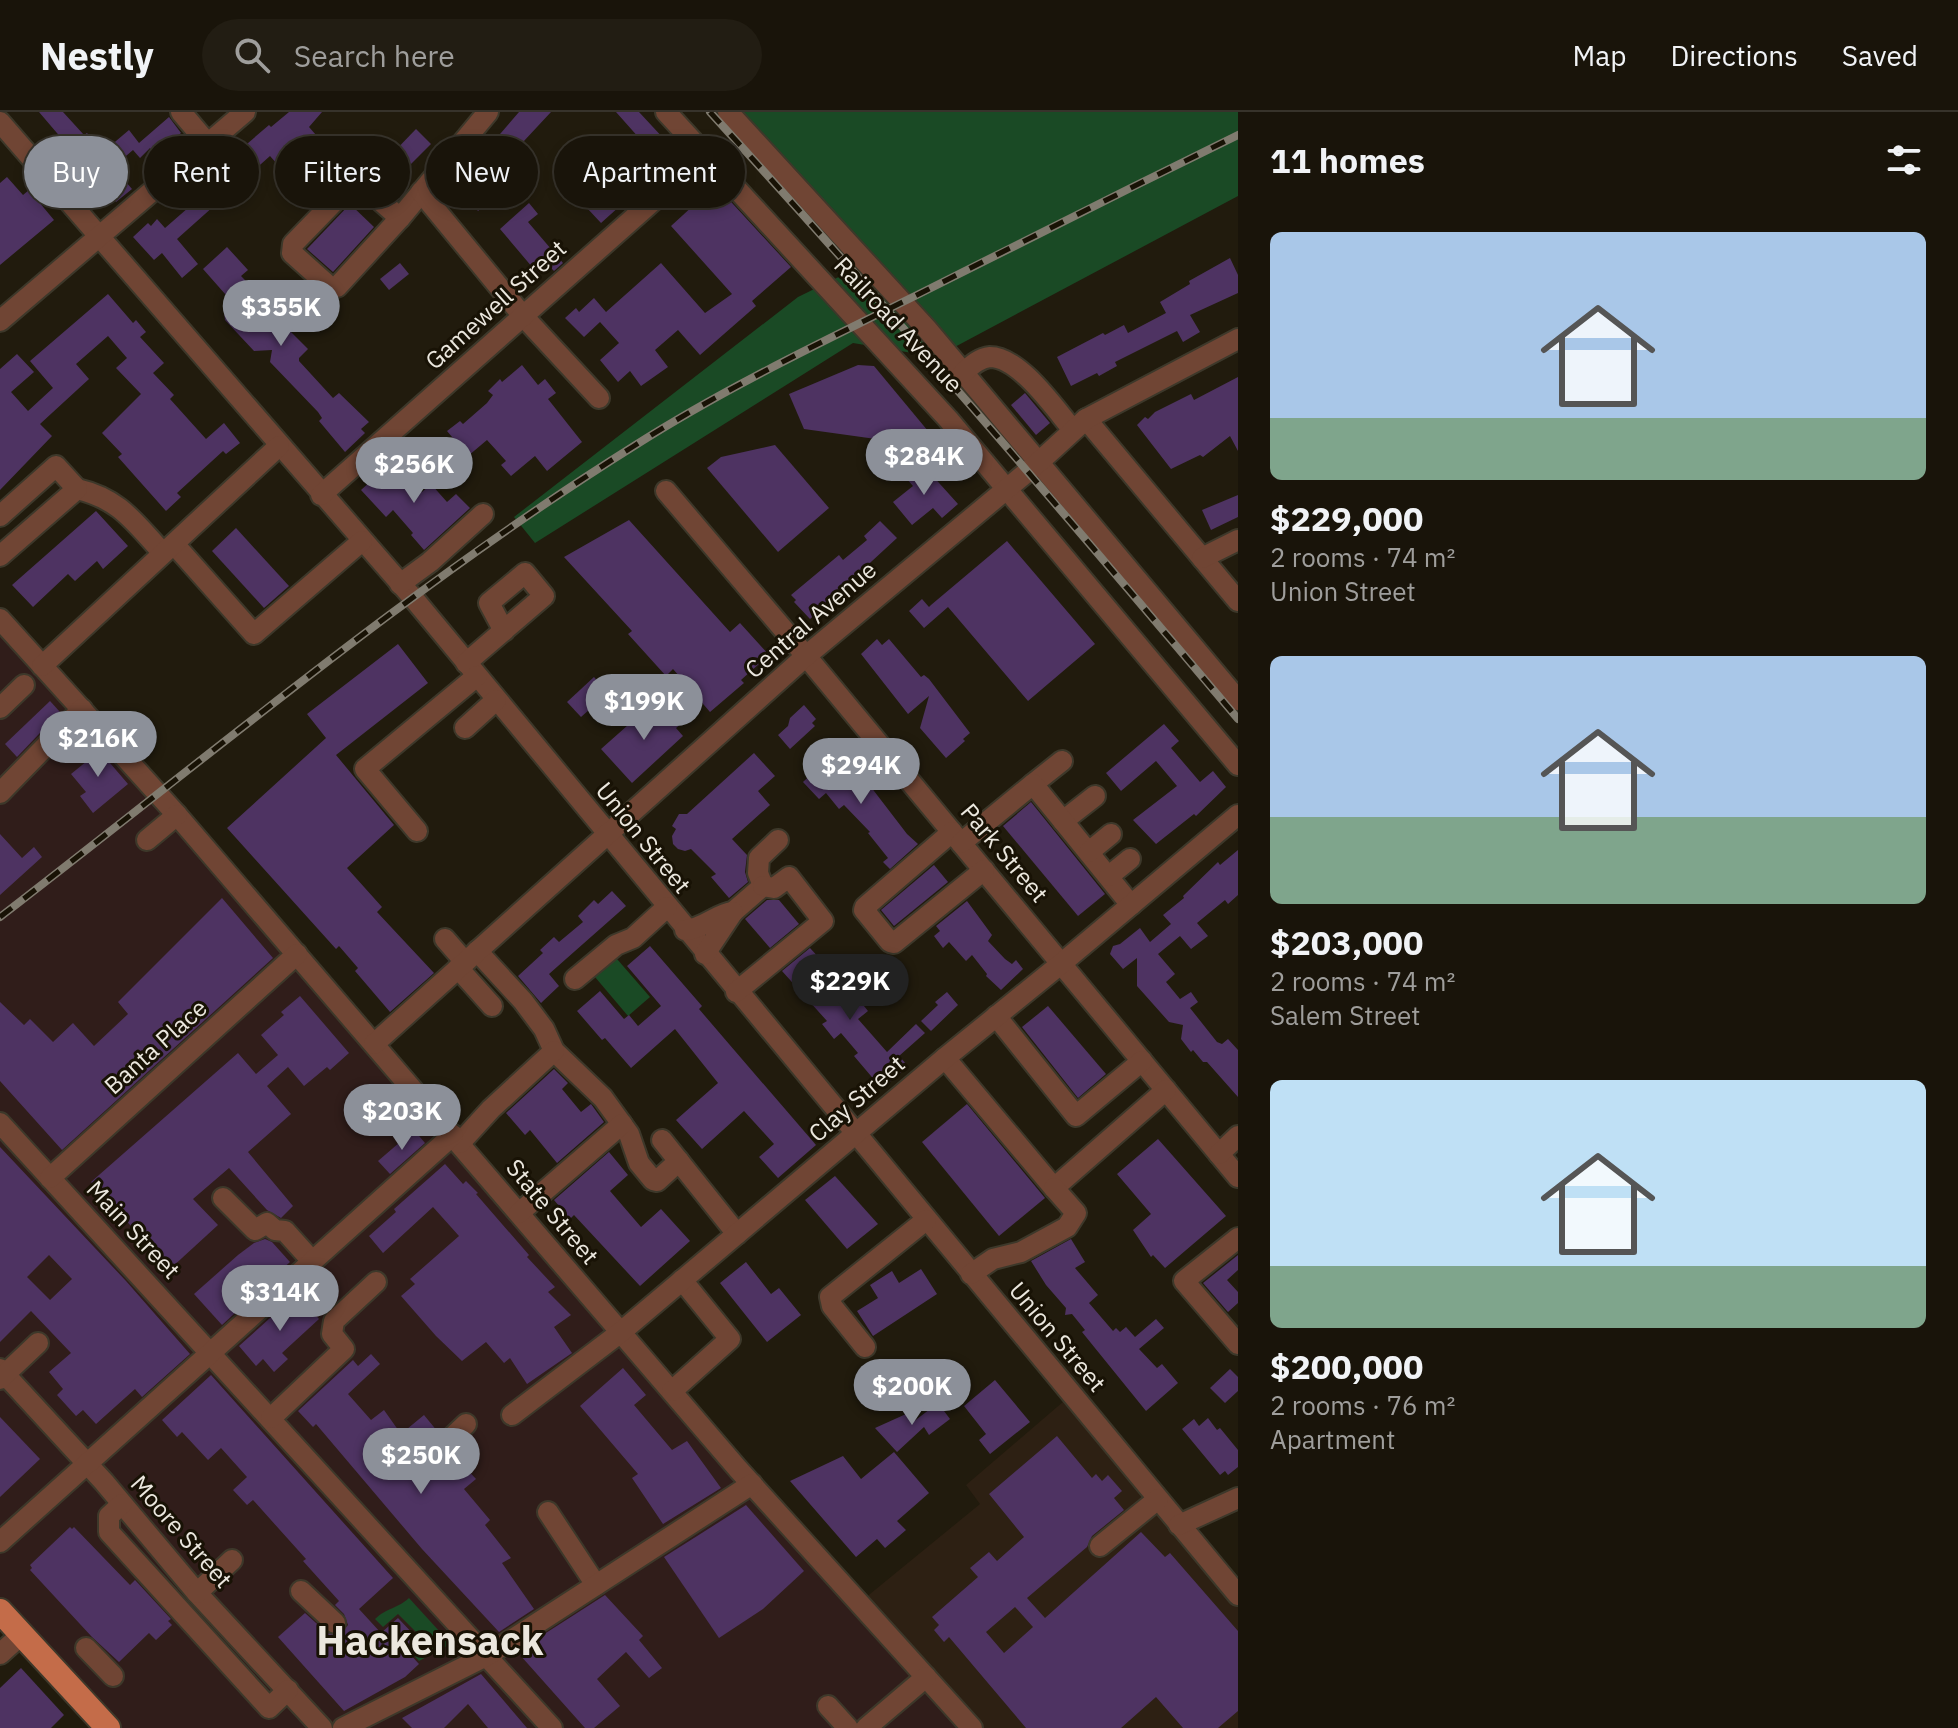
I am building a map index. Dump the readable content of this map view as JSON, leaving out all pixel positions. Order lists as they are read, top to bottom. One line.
{"streets":{"street":["Gamewell Street","Railroad Avenue","Central Avenue","Union Street","Park Street","Banta Place","Clay Street","State Street","Main Street","Moore Street"]},"crossings":[["Gamewell Street","Union Street"],["Railroad Avenue","Central Avenue"],["Central Avenue","Union Street"],["Central Avenue","Park Street"],["Central Avenue","State Street"],["Union Street","Clay Street"],["Park Street","Clay Street"],["Banta Place","State Street"],["Banta Place","Main Street"],["Clay Street","State Street"]],"districts":["Hackensack"],"page":{"header":"Nestly","search":"Search here","nav":["Map","Directions","Saved"],"heading":"11 homes","chip":["Buy","Rent","Filters","New","Apartment"],"list":[{"name":"$229,000","note":"2 rooms · 74 m² · Union Street"},{"name":"$203,000","note":"2 rooms · 74 m² · Salem Street"},{"name":"$200,000","note":"2 rooms · 76 m² · Apartment"}],"price":["$355K","$284K","$256K","$199K","$216K","$294K","$229K","$203K","$314K","$200K","$250K"]}}
